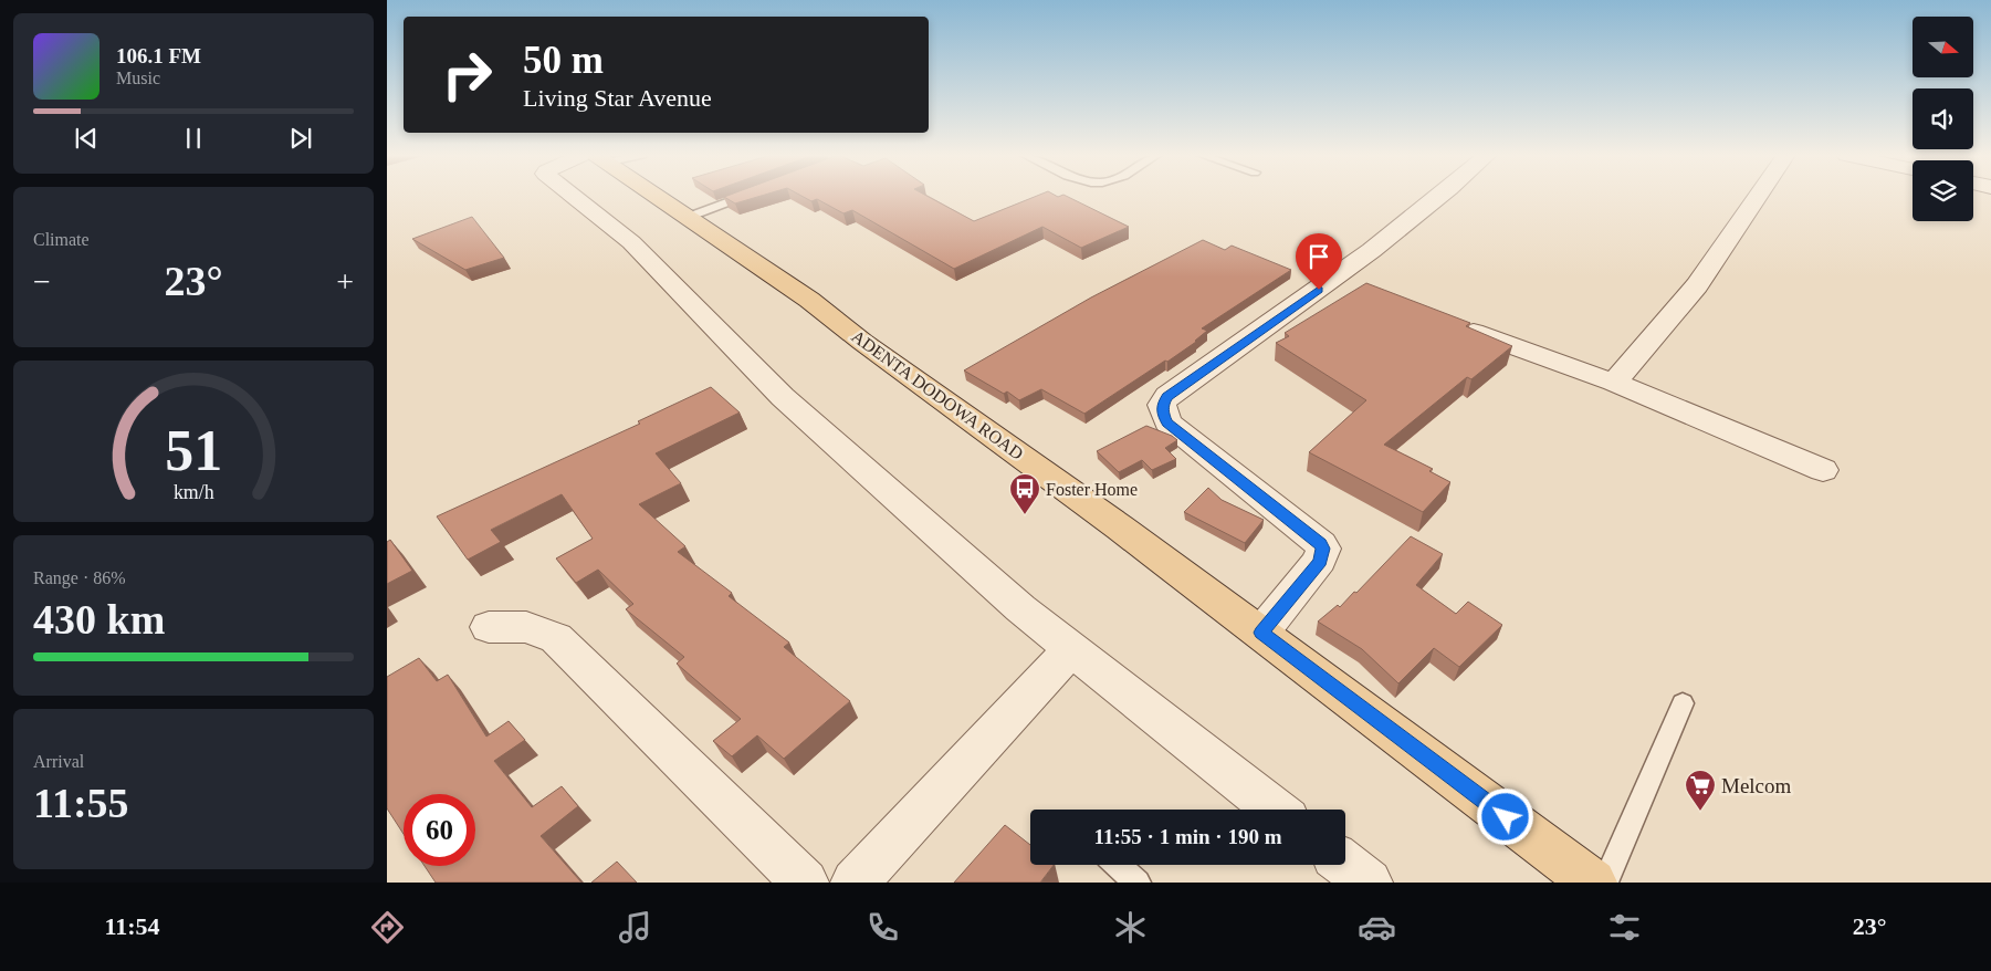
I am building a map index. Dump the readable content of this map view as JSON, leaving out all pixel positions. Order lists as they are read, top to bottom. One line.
{"streets":{"main road":["ADENTA DODOWA ROAD"]},"places":{"bus stop":["Foster Home"],"supermarket":["Melcom"]},"north":"right","page":{"turn":["50 m","Living Star Avenue"],"song":["106.1 FM","Music"],"tile":["Climate",["Range · 86%","430 km"],["Arrival","11:55"]],"heat":["−","23°","+"],"limit":"60","trip":"11:55 · 1 min · 190 m","tabs":["11:54","23°"],"gauge":["51","km/h"]}}
